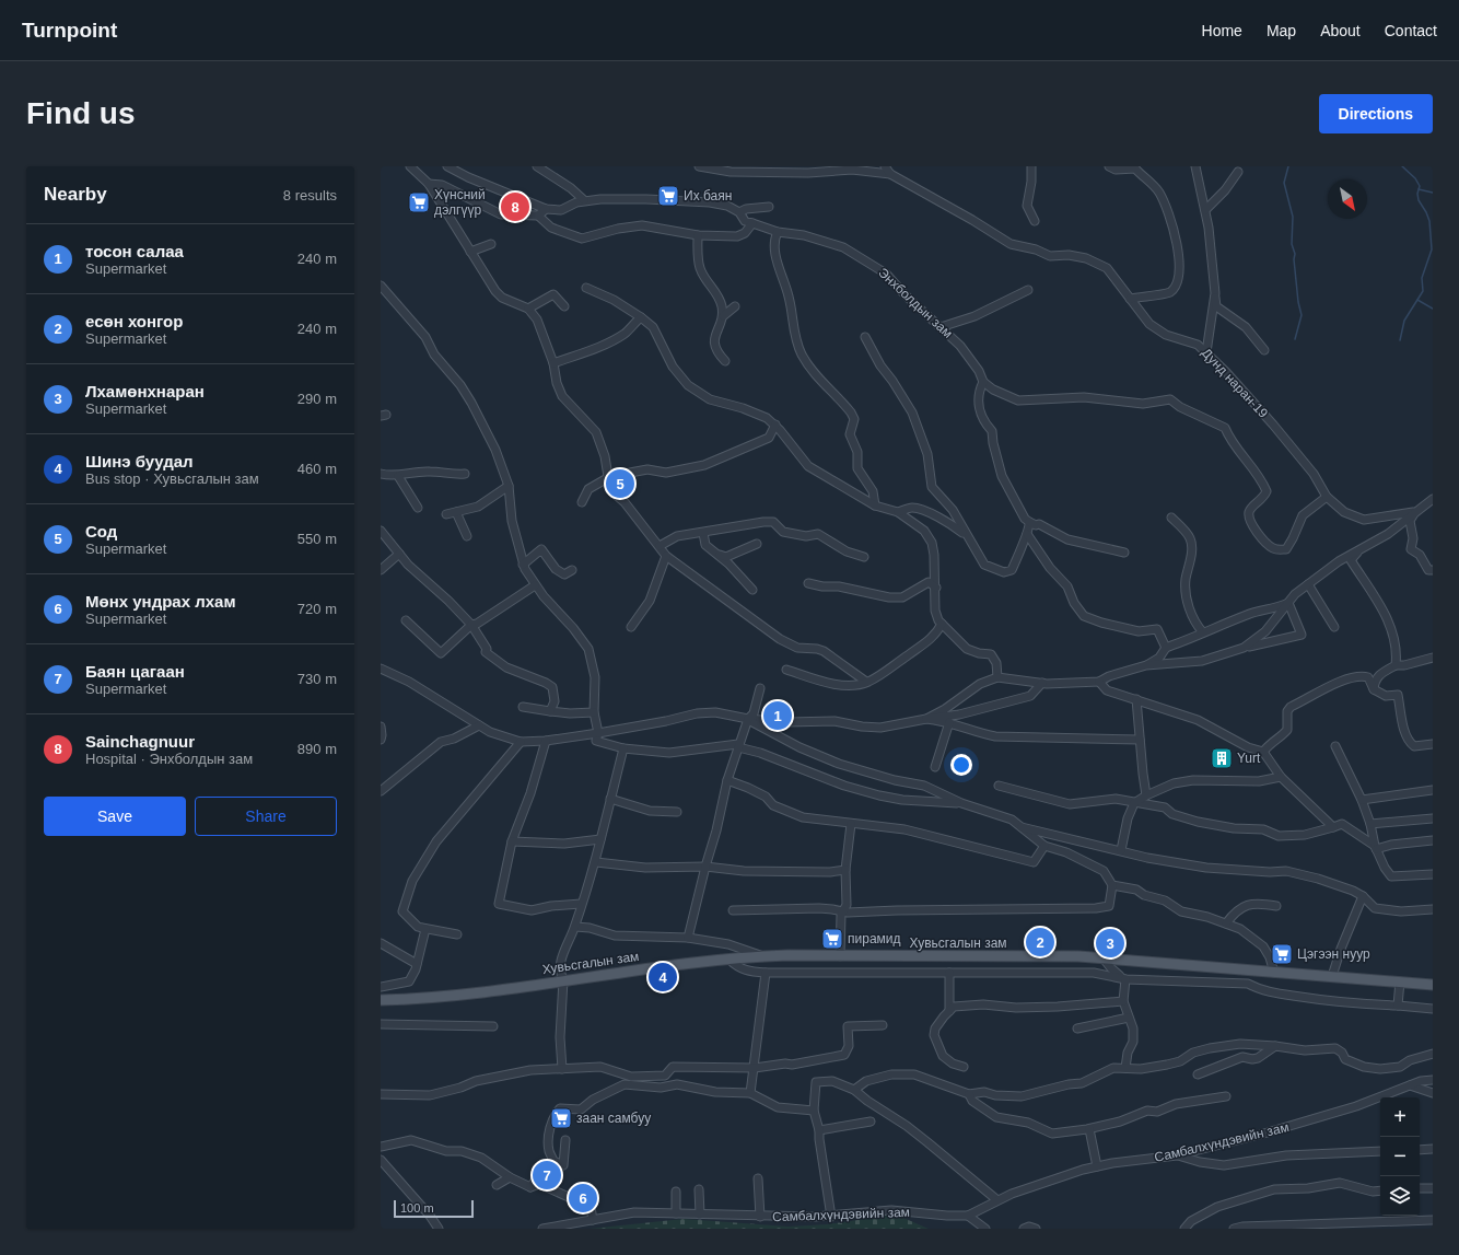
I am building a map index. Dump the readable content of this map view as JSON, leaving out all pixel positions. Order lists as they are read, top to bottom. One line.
{"streets":{"main road":["Хувьсгалын зам"],"street":["Энхболдын зам","Дунд наран-19","Самбалхүндэвийн зам"]},"crossings":[["Энхболдын зам","Дунд наран-19"]],"places":{"supermarket":["Их баян","Хүнсний дэлгүүр","пирамид","Цэгээн нуур","заан самбуу"],"building":["Yurt"]},"scale_bar":"100 m","north":"bottom right","page":{"header":"Turnpoint","nav":["Home","Map","About","Contact"],"buttons":["Directions",["Save","Share"]],"title":"Find us","heading":["Nearby","8 results"],"pins":["8","5","1","2","3","4","7","6"],"list":[{"mark":"1","name":"тосон салаа","note":"Supermarket","value":"240 m"},{"mark":"2","name":"есөн хонгор","note":"Supermarket","value":"240 m"},{"mark":"3","name":"Лхамөнхнаран","note":"Supermarket","value":"290 m"},{"mark":"4","name":"Шинэ буудал","note":"Bus stop · Хувьсгалын зам","value":"460 m"},{"mark":"5","name":"Сод","note":"Supermarket","value":"550 m"},{"mark":"6","name":"Мөнх ундрах лхам","note":"Supermarket","value":"720 m"},{"mark":"7","name":"Баян цагаан","note":"Supermarket","value":"730 m"},{"mark":"8","name":"Sainchagnuur","note":"Hospital · Энхболдын зам","value":"890 m"}],"map_buttons":["+","−"],"scale":"100 m"}}
